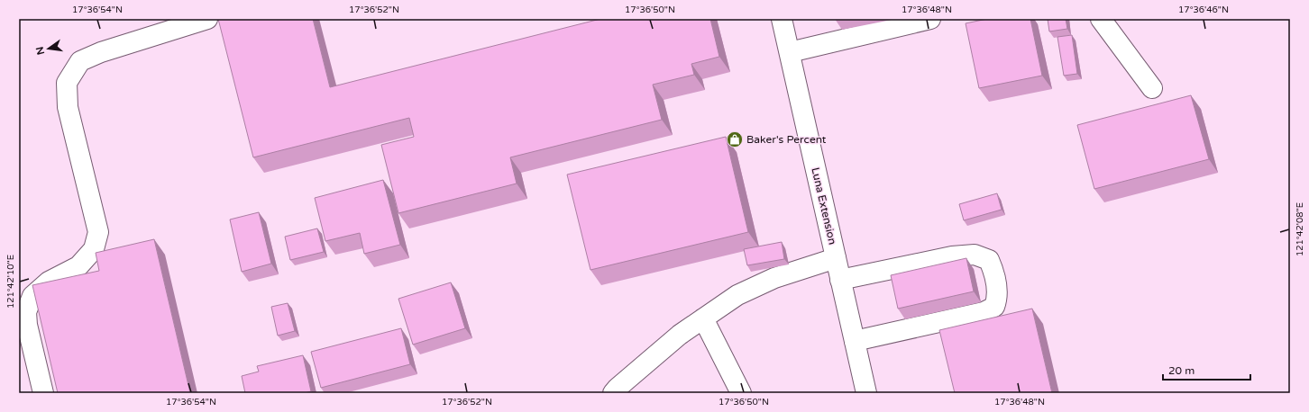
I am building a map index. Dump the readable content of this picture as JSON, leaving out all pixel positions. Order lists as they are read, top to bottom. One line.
{"streets":{"main road":["Luna Extension"]},"places":{"shop":["Baker's Percent"]},"scale_bar":"20 m","north":"left","coordinates":["17°36'54\"N","17°36'52\"N","17°36'50\"N","17°36'48\"N","17°36'46\"N","121°42'08\"E","121°42'10\"E"]}
